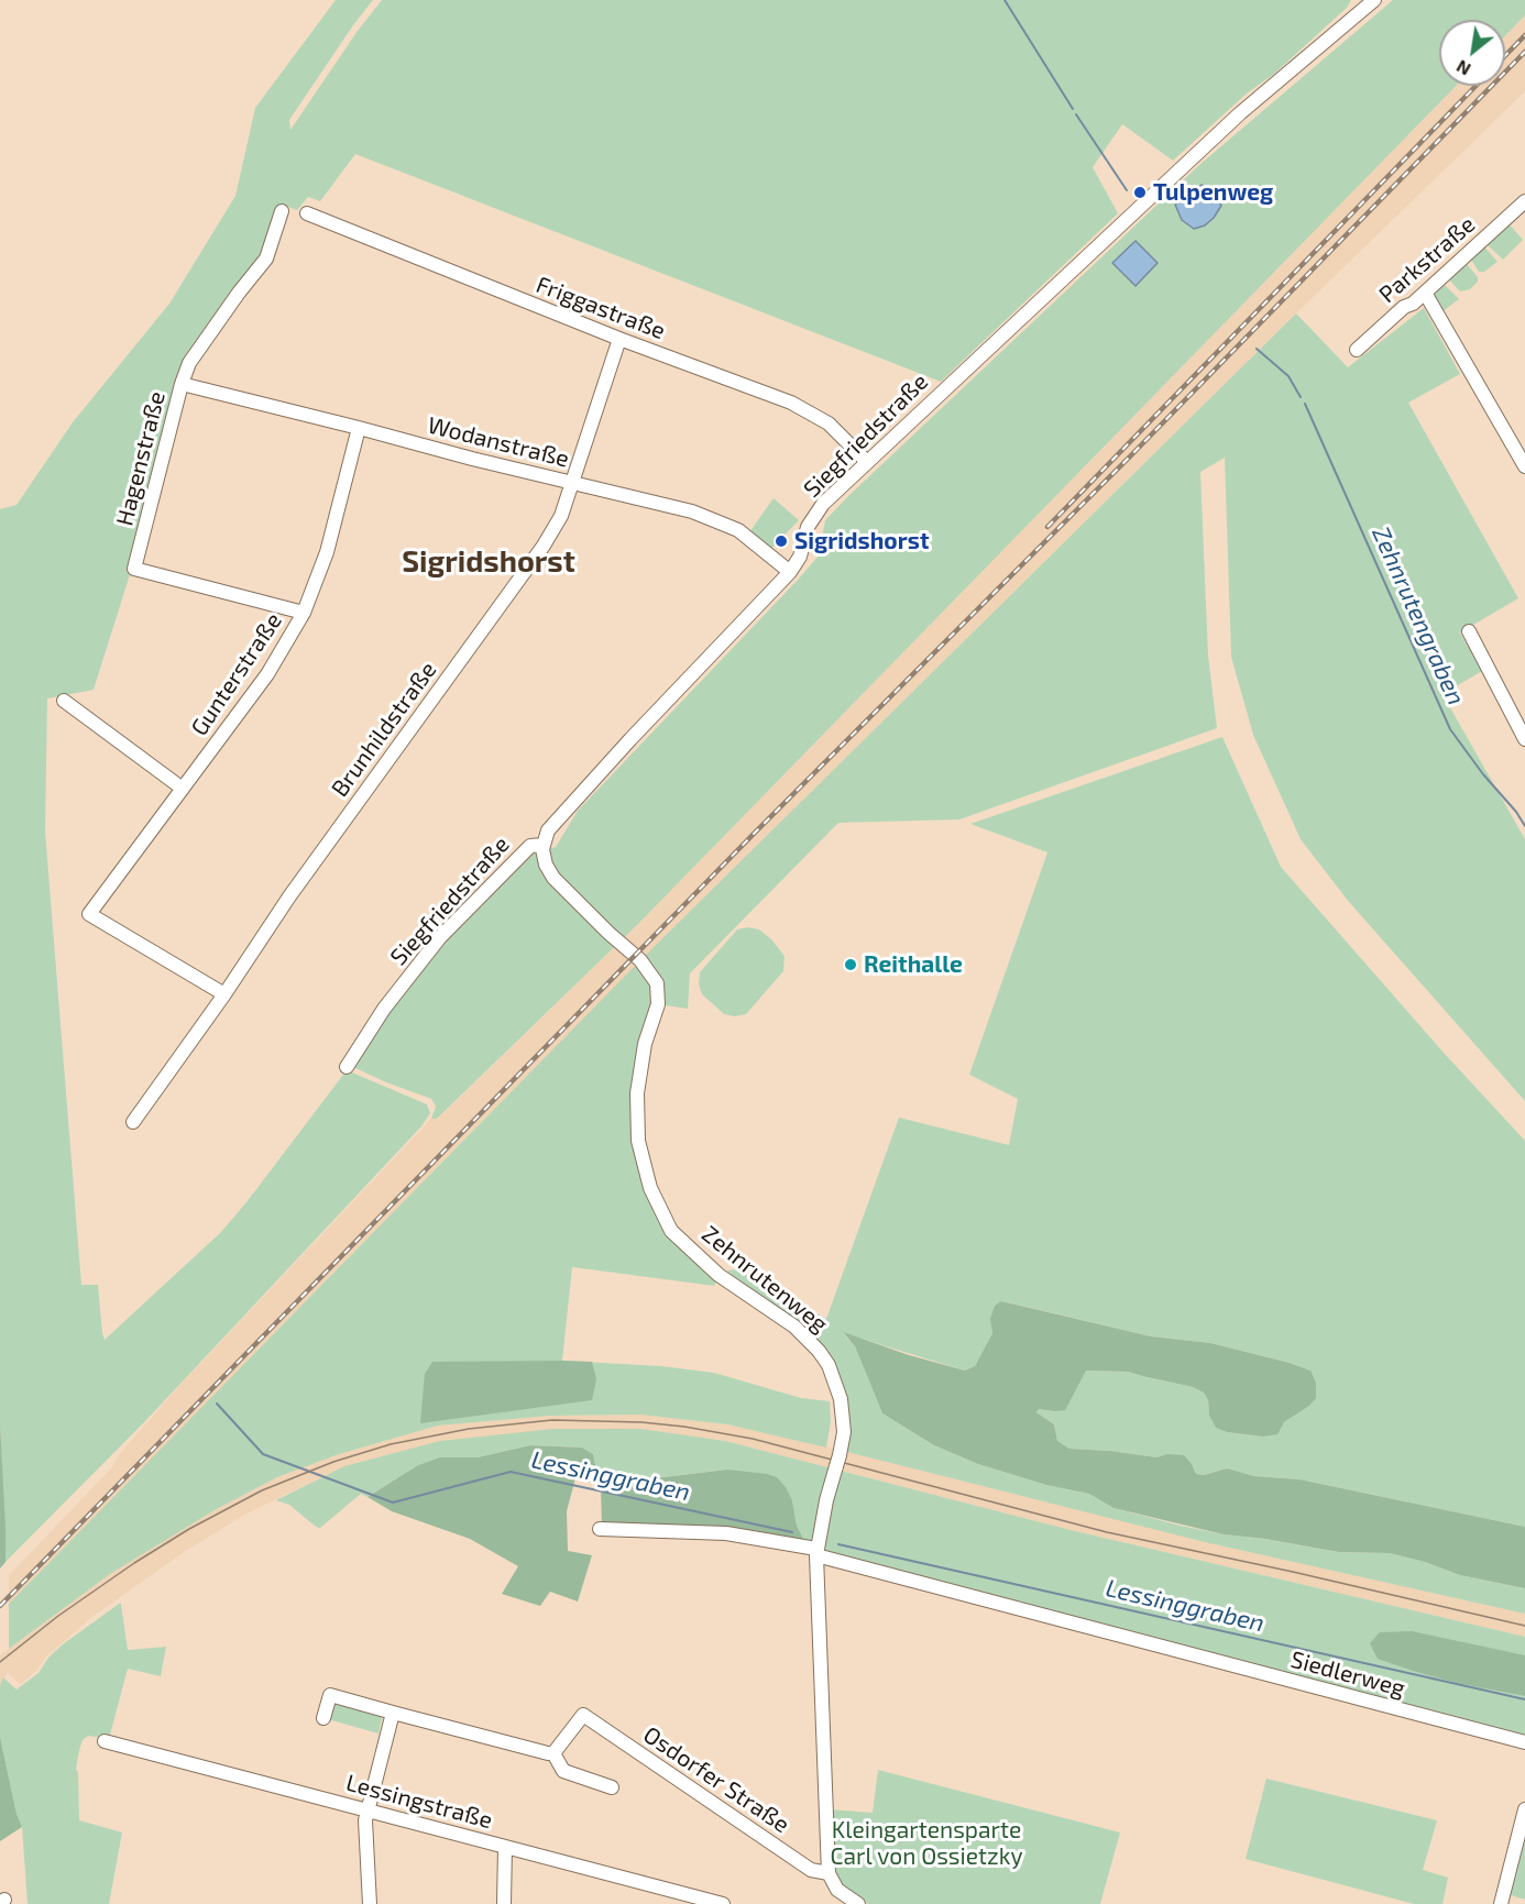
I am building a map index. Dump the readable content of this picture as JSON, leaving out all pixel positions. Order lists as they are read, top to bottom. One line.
{"streets":{"street":["Parkstraße","Friggastraße","Siegfriedstraße","Wodanstraße","Hagenstraße","Gunterstraße","Brunhildstraße","Zehnrutenweg","Siedlerweg","Osdorfer Straße","Lessingstraße"]},"crossings":[["Friggastraße","Siegfriedstraße"],["Friggastraße","Brunhildstraße"],["Siegfriedstraße","Wodanstraße"],["Siegfriedstraße","Zehnrutenweg"],["Wodanstraße","Hagenstraße"],["Wodanstraße","Gunterstraße"],["Wodanstraße","Brunhildstraße"],["Hagenstraße","Gunterstraße"],["Gunterstraße","Brunhildstraße"],["Zehnrutenweg","Siedlerweg"],["Zehnrutenweg","Osdorfer Straße"]],"districts":["Sigridshorst"],"water":["Zehnrutengraben","Lessinggraben"],"parks":["Kleingartensparte Carl von Ossietzky"],"places":["Tulpenweg","Sigridshorst","Reithalle"],"north":"bottom left"}
